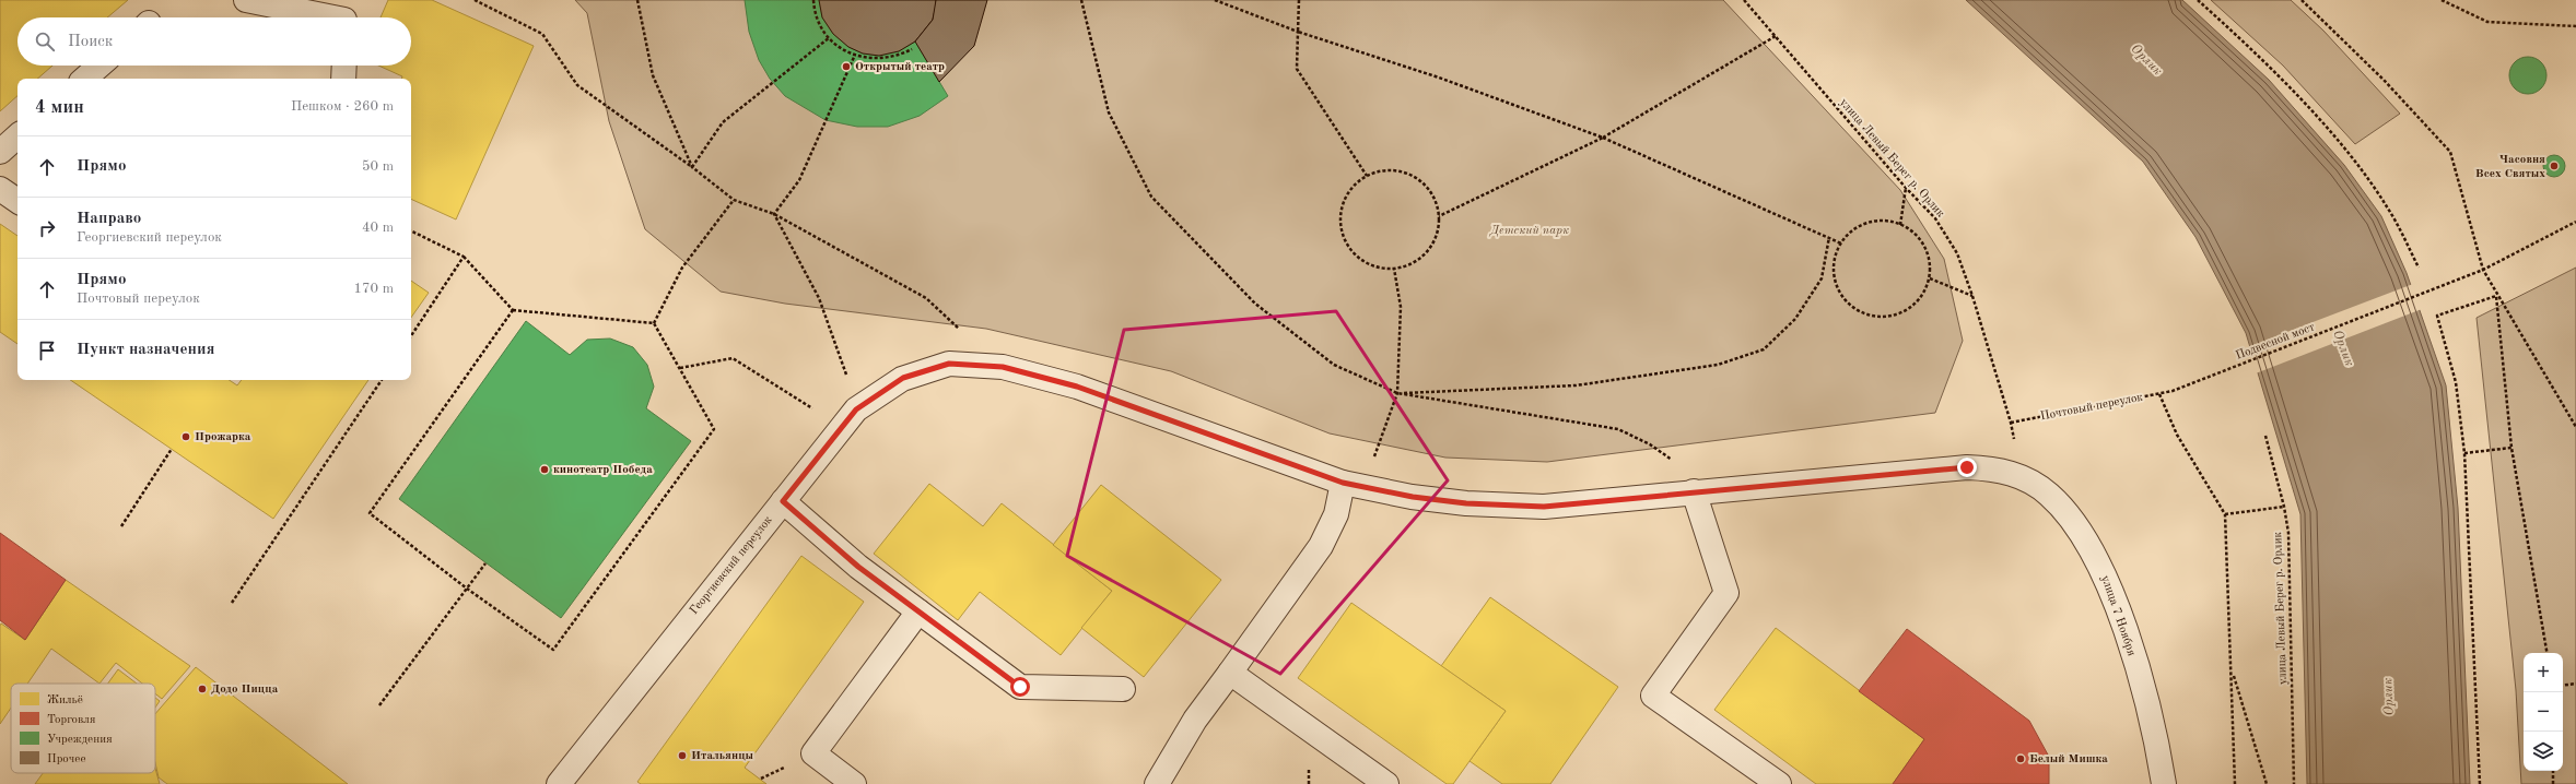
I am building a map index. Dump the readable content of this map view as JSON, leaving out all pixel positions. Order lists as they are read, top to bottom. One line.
{"streets":{"street":["Георгиевский переулок","улица 7 Ноября"],"path":["улица Левый Берег р. Орлик","Подвесной мост","Почтовый переулок"]},"crossings":[["улица Левый Берег р. Орлик","Почтовый переулок"],["улица Левый Берег р. Орлик","улица 7 Ноября"],["Подвесной мост","Почтовый переулок"]],"water":["Орлик"],"parks":["Детский парк"],"places":["Открытый театр","Часовня Всех Святых","Прожарка","кинотеатр Победа","Додо Пицца","Итальянцы","Белый Мишка"],"legend":["Жильё","Торговля","Учреждения","Прочее"],"page":{"search":"Поиск","heading":["4 мин","Пешком · 260 m"],"list":[["Прямо","50 m"],["Направо","Георгиевский переулок","40 m"],["Прямо","Почтовый переулок","170 m"],"Пункт назначения"],"map_buttons":["+","−"]}}
